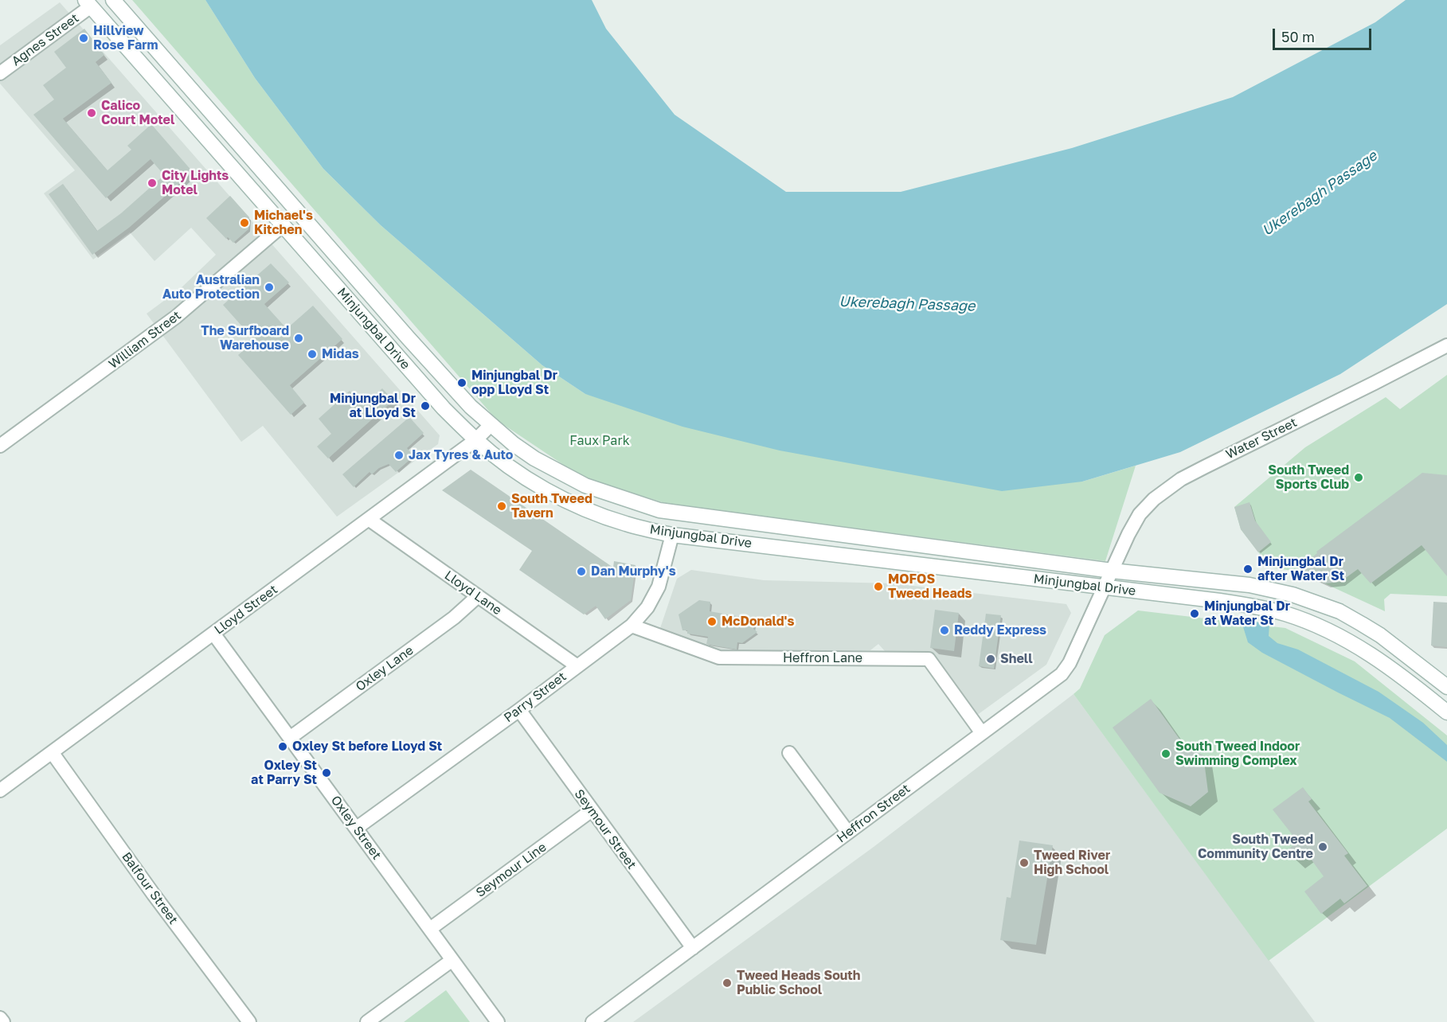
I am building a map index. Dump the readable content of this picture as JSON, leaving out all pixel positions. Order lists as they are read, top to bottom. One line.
{"streets":{"main road":["Minjungbal Drive"],"street":["Agnes Street","William Street","Water Street","Lloyd Lane","Lloyd Street","Heffron Lane","Oxley Lane","Parry Street","Heffron Street","Oxley Street","Seymour Street","Seymour Line","Balfour Street"]},"crossings":[["Agnes Street","Minjungbal Drive"],["Minjungbal Drive","William Street"],["Minjungbal Drive","Water Street"],["Minjungbal Drive","Lloyd Street"],["Minjungbal Drive","Parry Street"],["Minjungbal Drive","Heffron Street"],["Water Street","Heffron Street"],["Lloyd Lane","Lloyd Street"],["Lloyd Lane","Oxley Lane"],["Lloyd Lane","Parry Street"],["Lloyd Street","Oxley Street"],["Lloyd Street","Balfour Street"],["Heffron Lane","Parry Street"],["Heffron Lane","Heffron Street"],["Oxley Lane","Oxley Street"],["Parry Street","Oxley Street"],["Parry Street","Seymour Street"],["Heffron Street","Seymour Street"],["Oxley Street","Seymour Line"],["Seymour Street","Seymour Line"]],"water":["Ukerebagh Passage"],"parks":["Faux Park"],"places":["Hillview Rose Farm","Calico Court Motel","City Lights Motel","Michael's Kitchen","Australian Auto Protection","The Surfboard Warehouse","Midas","Minjungbal Dr opp Lloyd St","Minjungbal Dr at Lloyd St","Jax Tyres & Auto","South Tweed Sports Club","South Tweed Tavern","Minjungbal Dr after Water St","Dan Murphy's","MOFOS Tweed Heads","Minjungbal Dr at Water St","McDonald's","Reddy Express","Shell","Oxley St before Lloyd St","South Tweed Indoor Swimming Complex","Oxley St at Parry St","South Tweed Community Centre","Tweed River High School","Tweed Heads South Public School"],"scale_bar":"50 m"}
